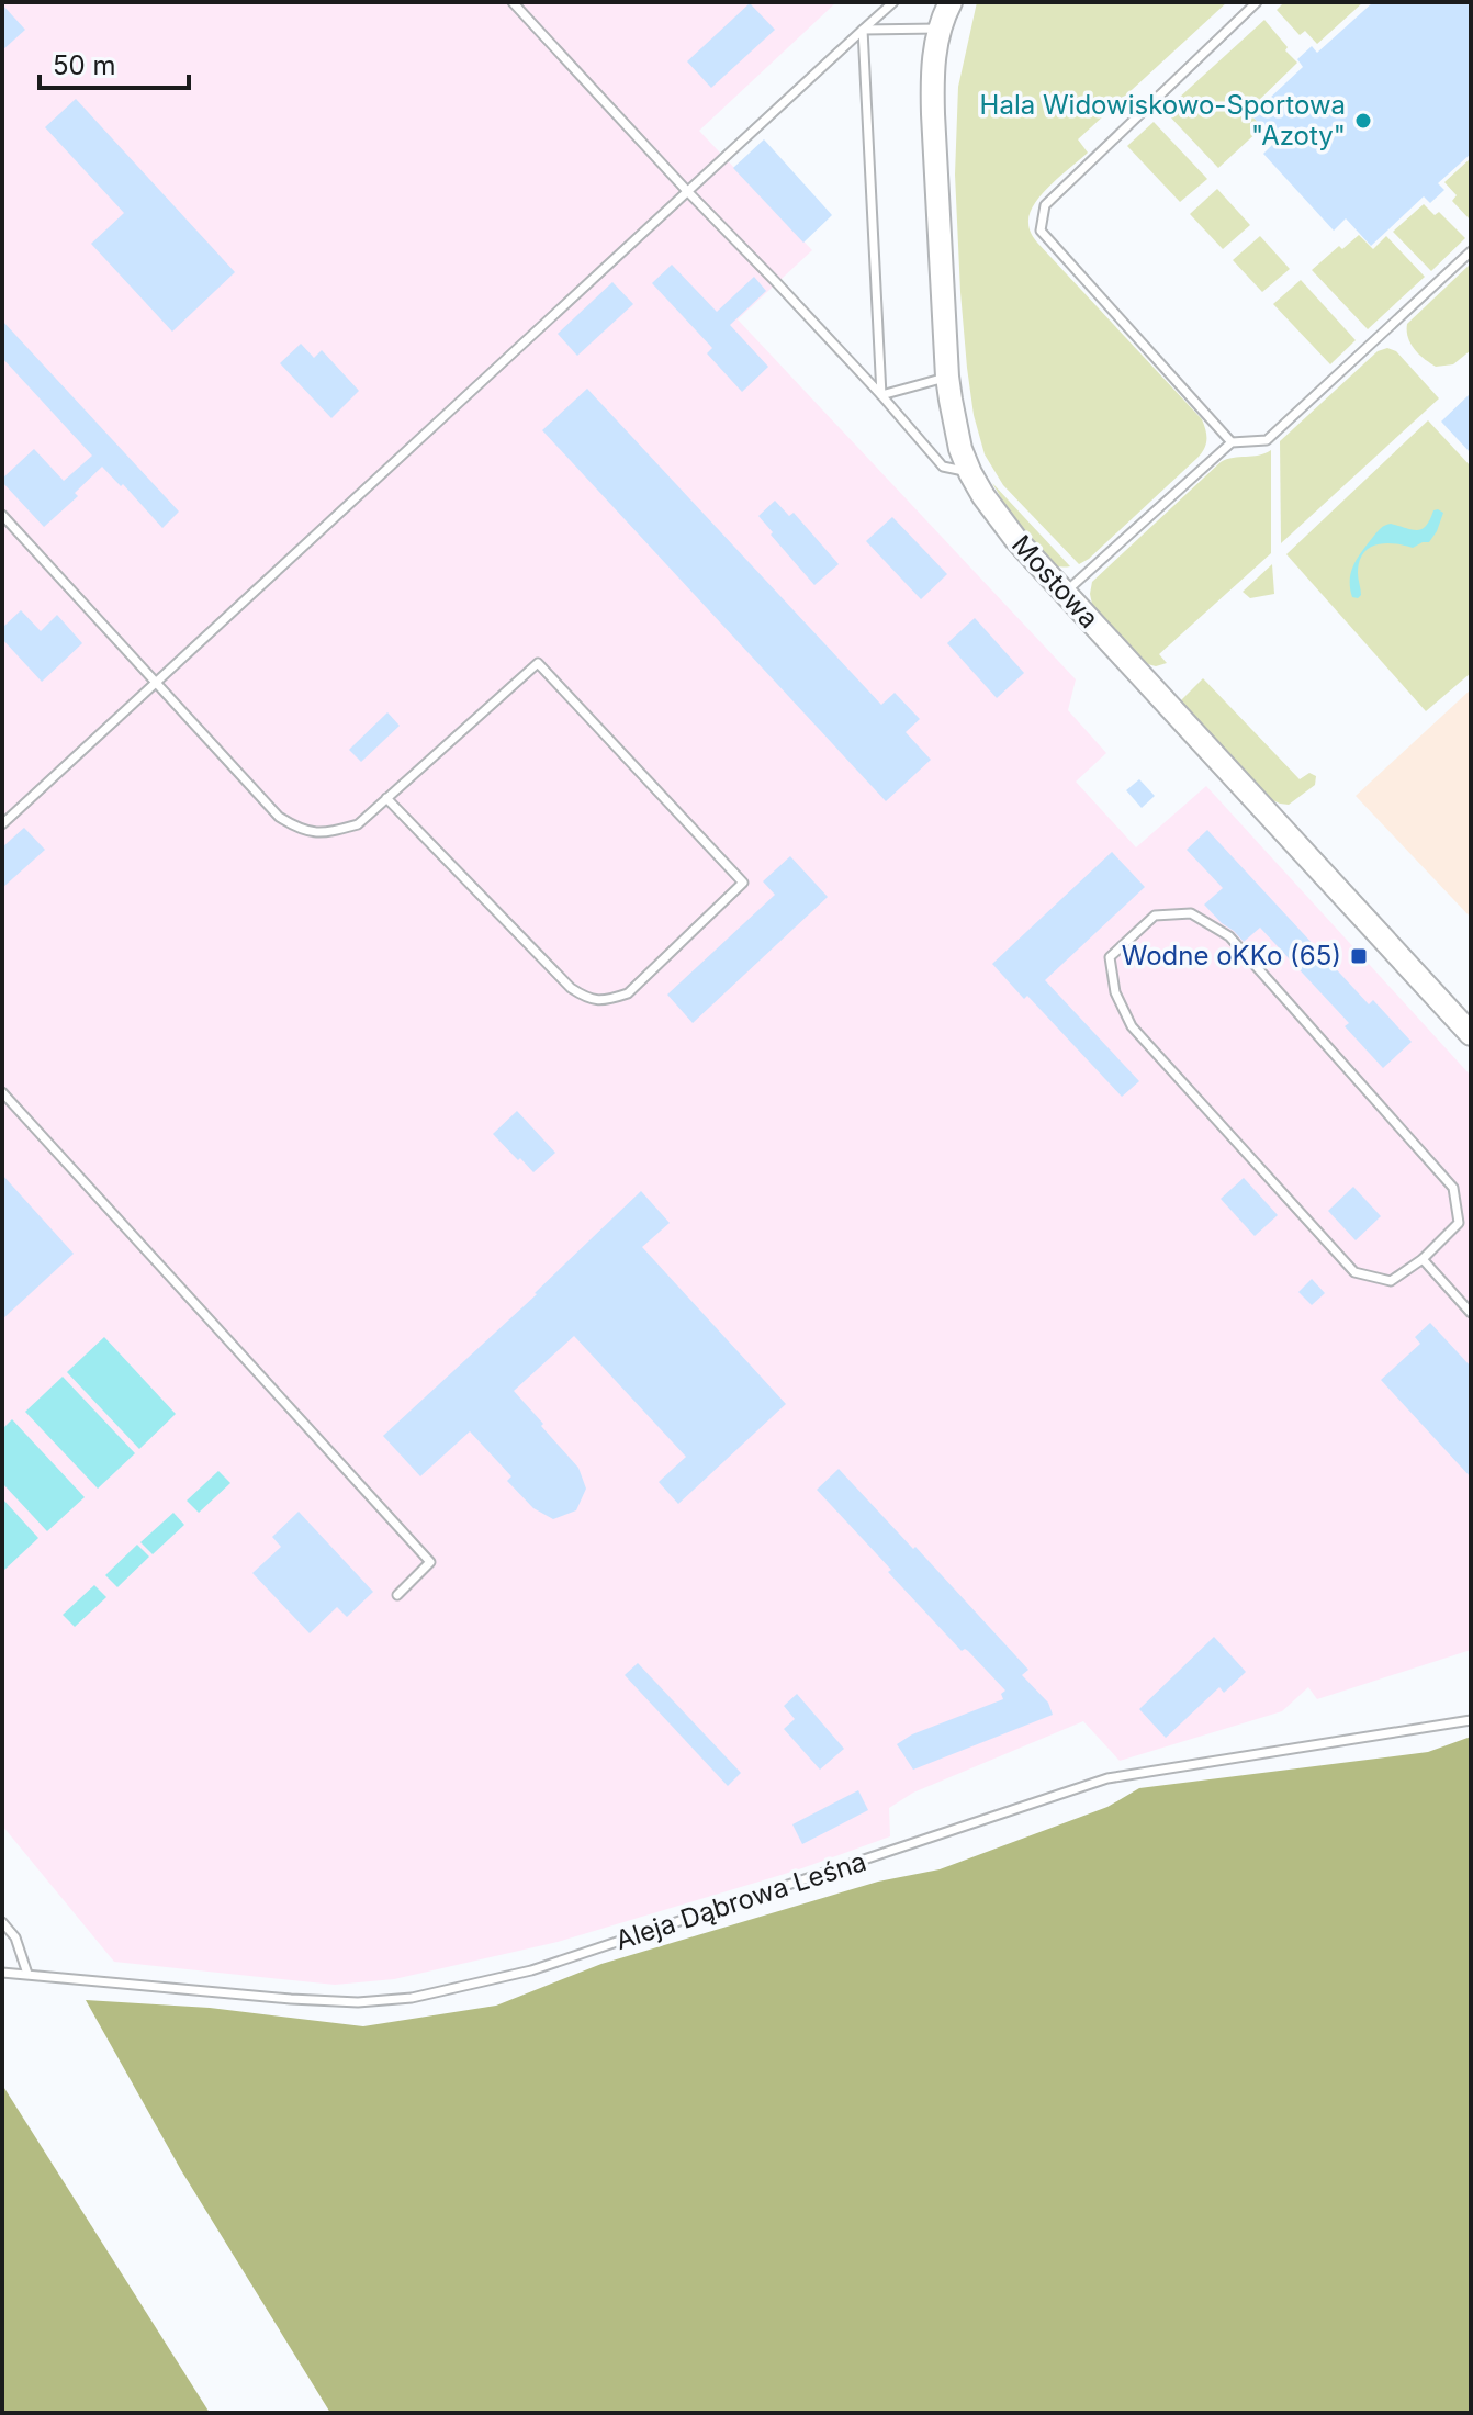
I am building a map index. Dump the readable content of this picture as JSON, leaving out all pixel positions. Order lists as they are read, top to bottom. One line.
{"streets":{"street":["Mostowa"],"lane":["Aleja Dąbrowa Leśna"]},"places":{"other":["Hala Widowiskowo-Sportowa \"Azoty\""],"transit":["Wodne oKKo (65)"]},"scale_bar":"50 m"}
